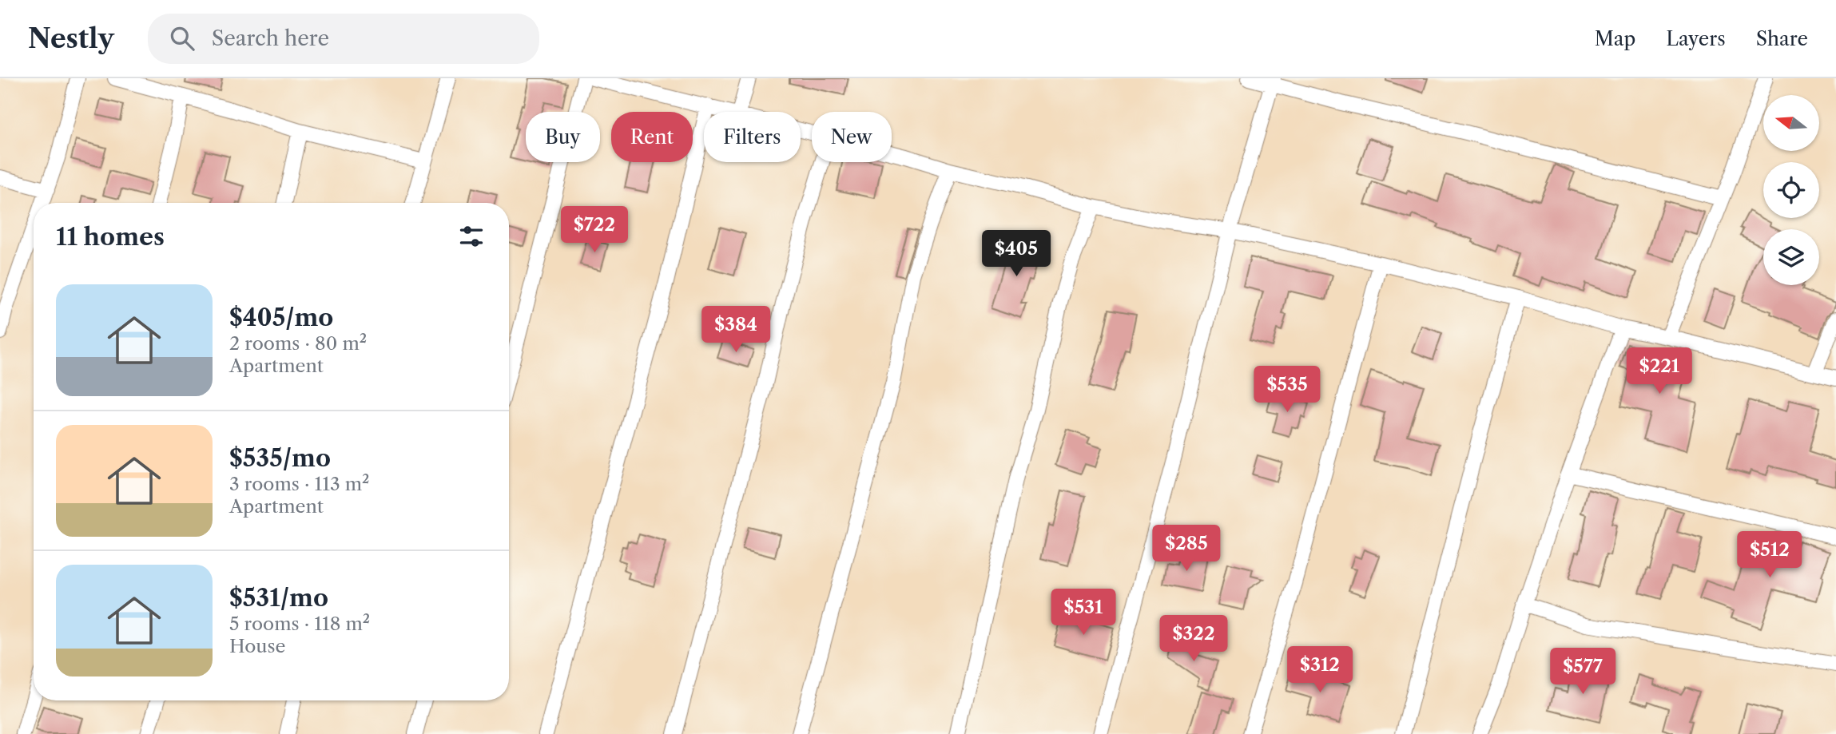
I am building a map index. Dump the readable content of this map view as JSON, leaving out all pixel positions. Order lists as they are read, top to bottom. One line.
{"north":"left","page":{"header":"Nestly","search":"Search here","nav":["Map","Layers","Share"],"chip":["Buy","Rent","Filters","New"],"heading":"11 homes","price":["$722","$405","$384","$221","$535","$285","$512","$531","$322","$312","$577"],"list":[{"name":"$405/mo","note":"2 rooms · 80 m² · Apartment"},{"name":"$535/mo","note":"3 rooms · 113 m² · Apartment"},{"name":"$531/mo","note":"5 rooms · 118 m² · House"}]}}
